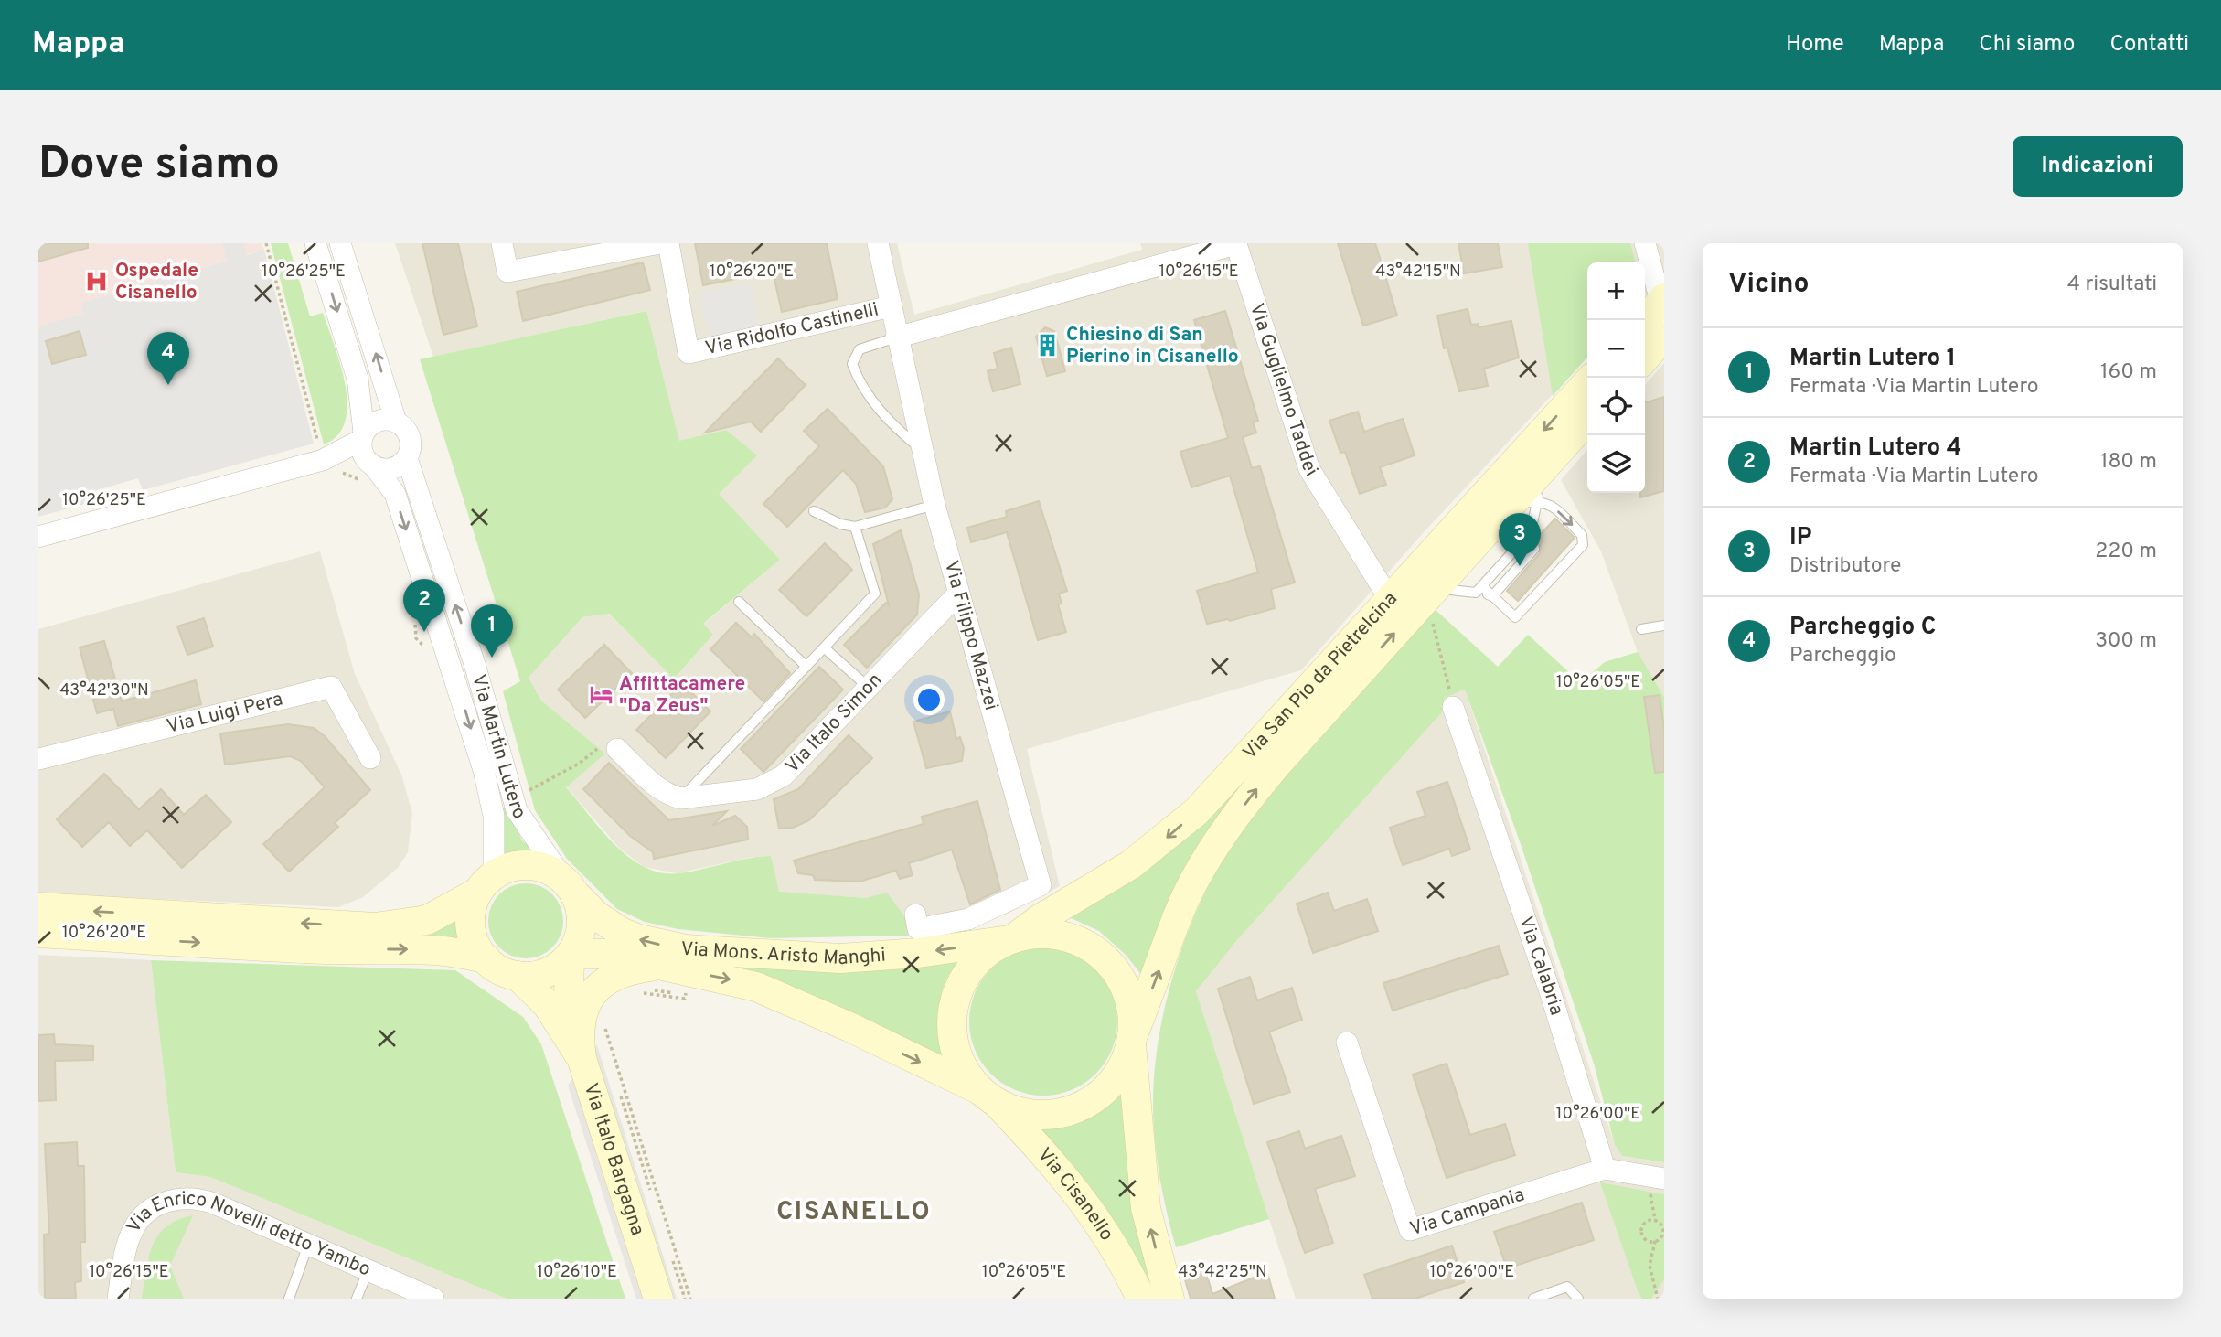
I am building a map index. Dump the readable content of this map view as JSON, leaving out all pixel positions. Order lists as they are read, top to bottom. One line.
{"streets":{"main road":["Via San Pio da Pietrelcina","Via Mons. Aristo Manghi","Via Italo Bargagna","Via Cisanello"],"street":["Via Ridolfo Castinelli","Via Guglielmo Taddei","Via Filippo Mazzei","Via Luigi Pera","Via Italo Simon","Via Martin Lutero","Via Calabria","Via Campania","Via Enrico Novelli detto Yambo"]},"crossings":[["Via Ridolfo Castinelli","Via Filippo Mazzei"],["Via Guglielmo Taddei","Via Filippo Mazzei"],["Via Guglielmo Taddei","Via San Pio da Pietrelcina"],["Via Filippo Mazzei","Via Italo Simon"],["Via San Pio da Pietrelcina","Via Mons. Aristo Manghi"],["Via San Pio da Pietrelcina","Via Cisanello"],["Via Martin Lutero","Via Mons. Aristo Manghi"],["Via Martin Lutero","Via Italo Bargagna"],["Via Mons. Aristo Manghi","Via Italo Bargagna"],["Via Mons. Aristo Manghi","Via Cisanello"],["Via Calabria","Via Campania"]],"districts":["CISANELLO"],"places":{"hospital":["Ospedale Cisanello"],"building":["Chiesino di San Pierino in Cisanello"],"hotel":["Affittacamere \"Da Zeus\""]},"page":{"header":"Mappa","nav":["Home","Mappa","Chi siamo","Contatti"],"buttons":"Indicazioni","title":"Dove siamo","heading":["Vicino","4 risultati"],"map_buttons":["+","−"],"list":[{"mark":"1","name":"Martin Lutero 1","note":"Fermata · Via Martin Lutero","value":"160 m"},{"mark":"2","name":"Martin Lutero 4","note":"Fermata · Via Martin Lutero","value":"180 m"},{"mark":"3","name":"IP","note":"Distributore","value":"220 m"},{"mark":"4","name":"Parcheggio C","note":"Parcheggio","value":"300 m"}],"pins":["4","3","2","1"]},"coordinates":["10°26'25\"E","10°26'20\"E","10°26'15\"E","43°42'15\"N","10°26'05\"E","43°42'30\"N","10°26'00\"E","43°42'25\"N","10°26'10\"E"]}
